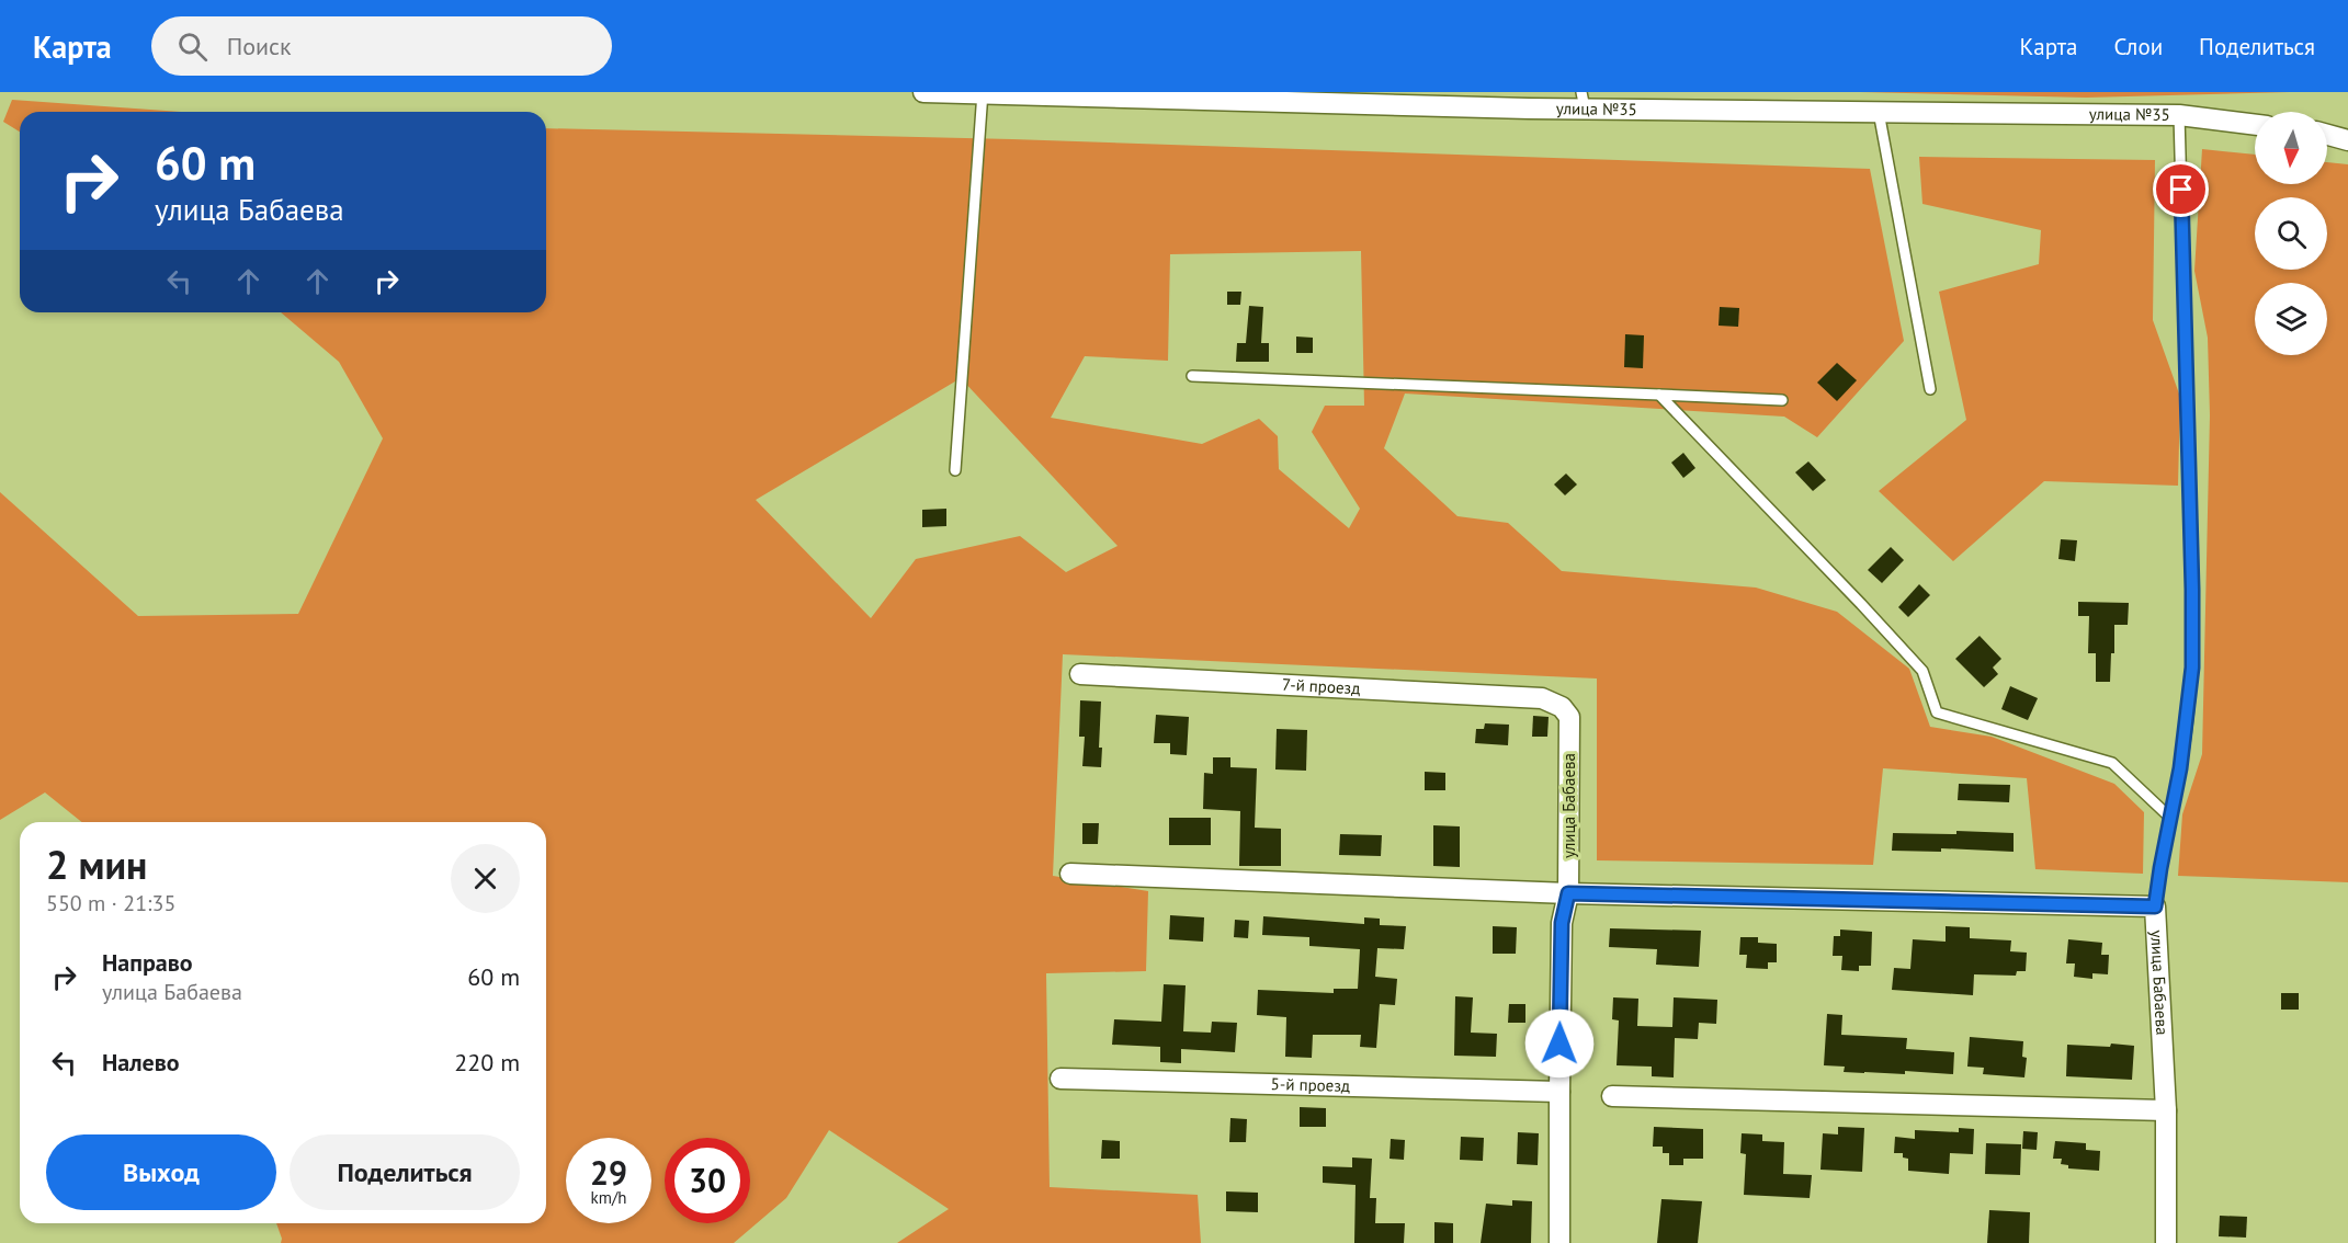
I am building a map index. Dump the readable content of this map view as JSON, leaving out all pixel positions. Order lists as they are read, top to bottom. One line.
{"streets":{"street":["улица №35","7-й проезд","улица Бабаева","5-й проезд"]},"crossings":[["7-й проезд","улица Бабаева"]],"north":"bottom","page":{"header":"Карта","search":"Поиск","nav":["Карта","Слои","Поделиться"],"turn":["60 m","улица Бабаева"],"heading":["2 мин","550 m · 21:35"],"list":[{"name":"Направо","note":"улица Бабаева","value":"60 m"},{"name":"Налево","value":"220 m"}],"buttons":["Выход","Поделиться"],"speed":"29 km/h","limit":"30"}}
